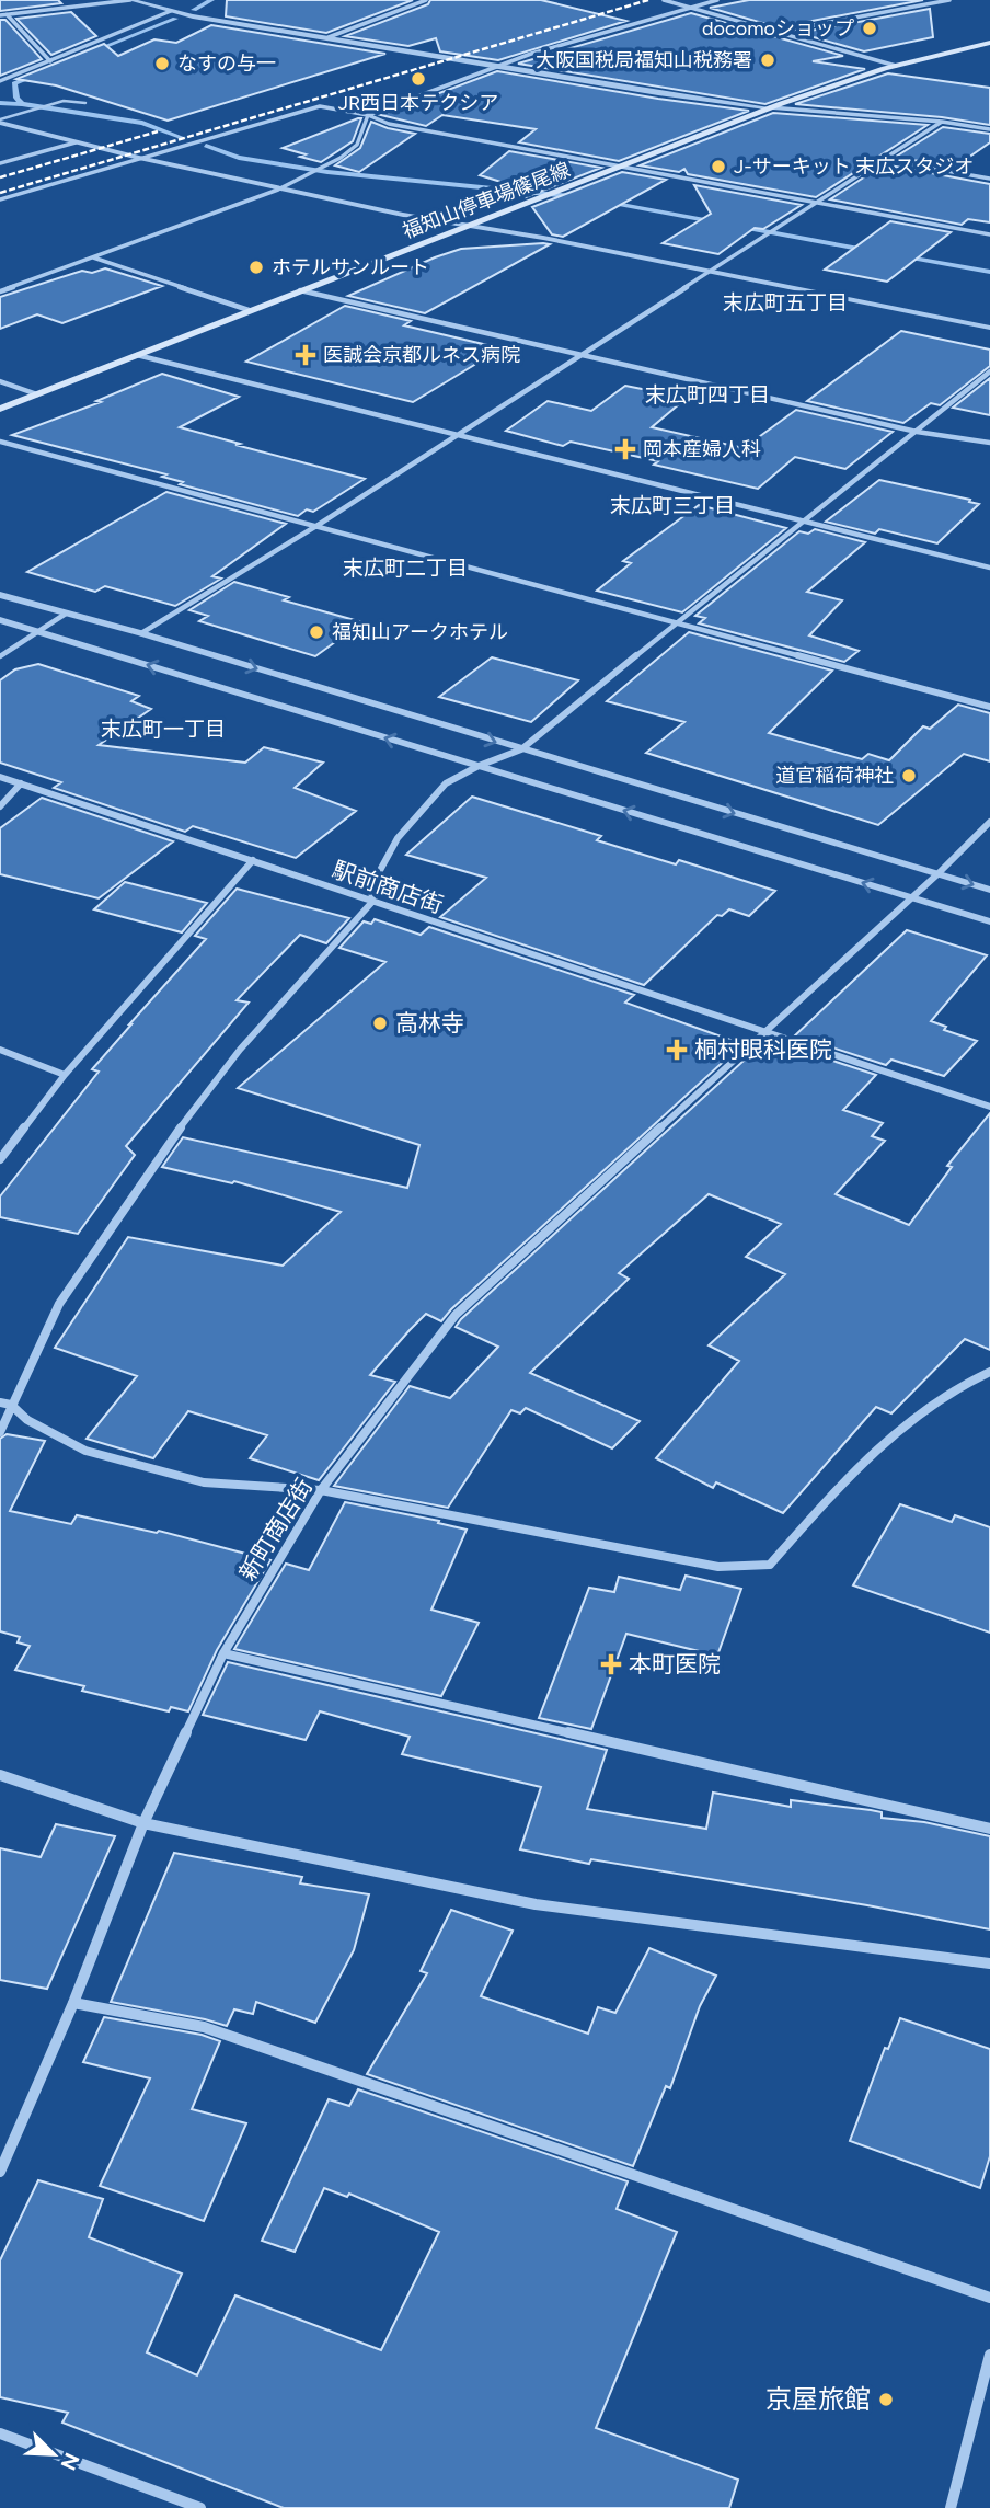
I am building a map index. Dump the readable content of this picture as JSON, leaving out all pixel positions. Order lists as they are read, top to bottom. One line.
{"streets":{"main road":["福知山停車場篠尾線"],"street":["駅前商店街","新町商店街"]},"crossings":[["駅前商店街","新町商店街"]],"districts":["末広町五丁目","末広町四丁目","末広町三丁目","末広町二丁目","末広町一丁目"],"places":{"other":["docomoショップ","大阪国税局福知山税務署","なすの与一","JR西日本テクシア","J-サーキット 末広スタジオ","ホテルサンルート","福知山アークホテル","道官稲荷神社","高林寺","京屋旅館"],"health":["医誠会京都ルネス病院","岡本産婦人科","桐村眼科医院","本町医院"]},"north":"bottom right"}
